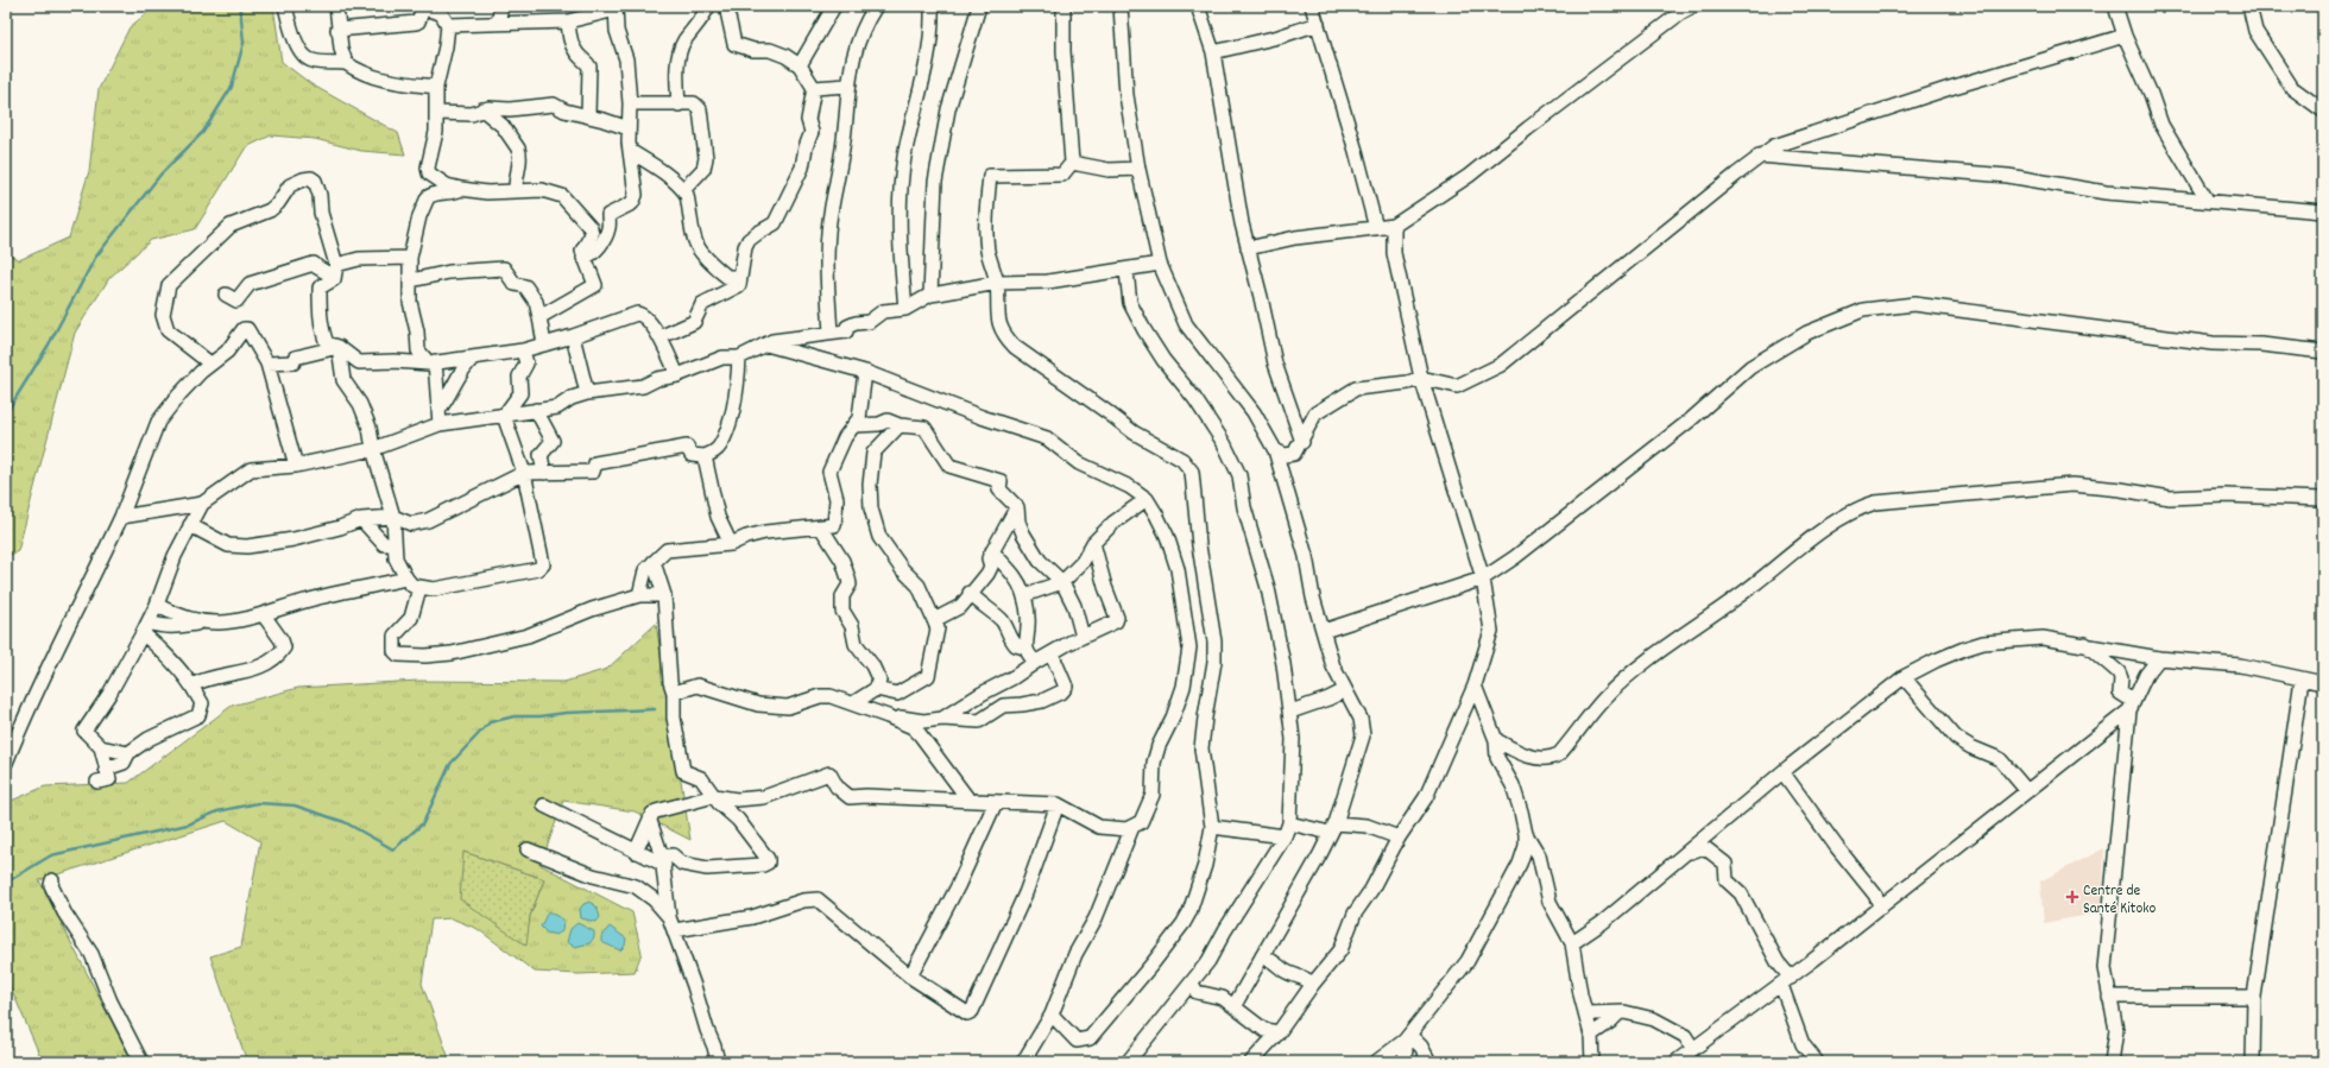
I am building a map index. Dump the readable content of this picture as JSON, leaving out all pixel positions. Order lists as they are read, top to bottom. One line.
{"places":{"health":["Centre de Santé Kitoko"]}}
